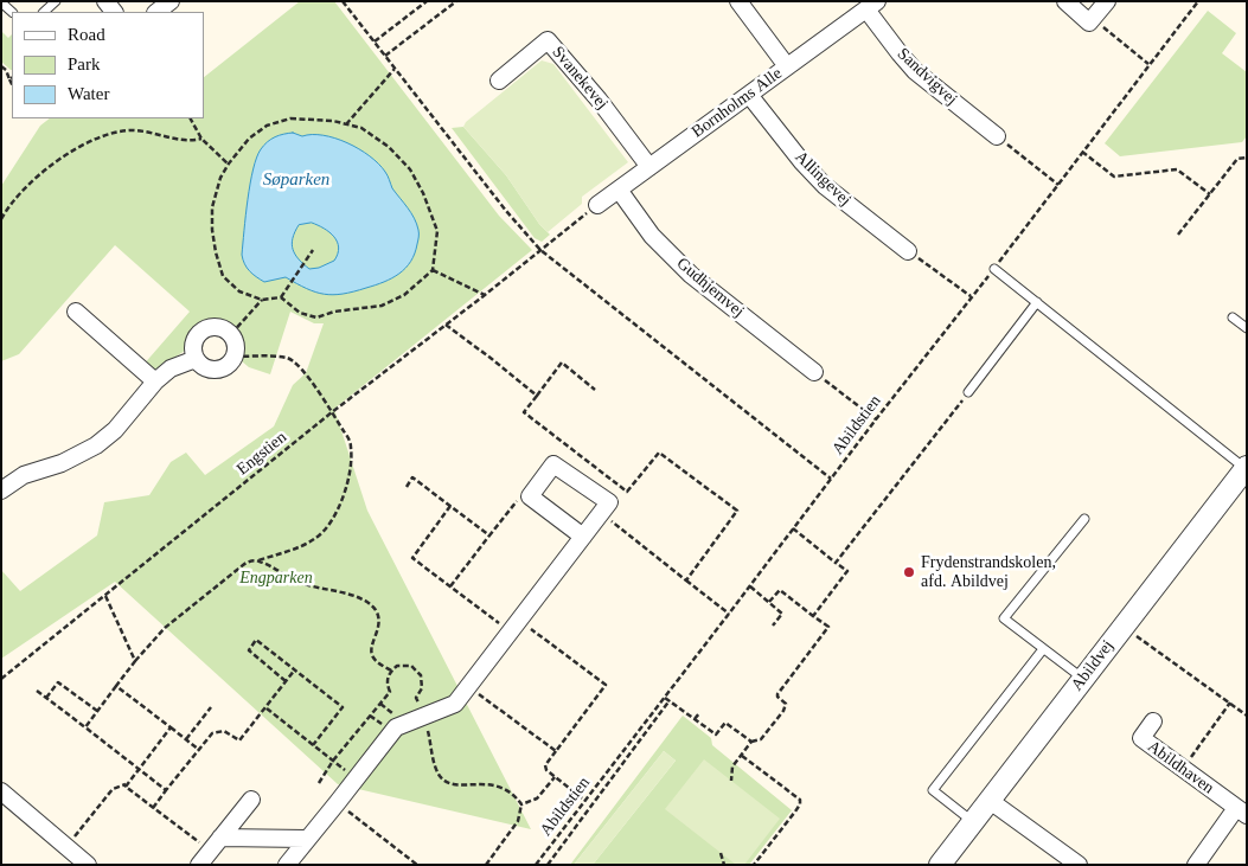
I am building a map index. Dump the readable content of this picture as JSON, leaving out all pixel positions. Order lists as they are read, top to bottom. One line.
{"streets":{"street":["Sandvigvej","Svanekevej","Bornholms Alle","Allingevej","Gudhjemvej","Abildvej","Abildhaven"],"path":["Abildstien","Engstien"]},"crossings":[["Sandvigvej","Bornholms Alle"],["Svanekevej","Bornholms Alle"],["Bornholms Alle","Allingevej"],["Bornholms Alle","Gudhjemvej"],["Bornholms Alle","Engstien"]],"water":["Søparken"],"parks":["Engparken"],"places":["Frydenstrandskolen, afd. Abildvej"],"legend":["Road","Park","Water"]}
